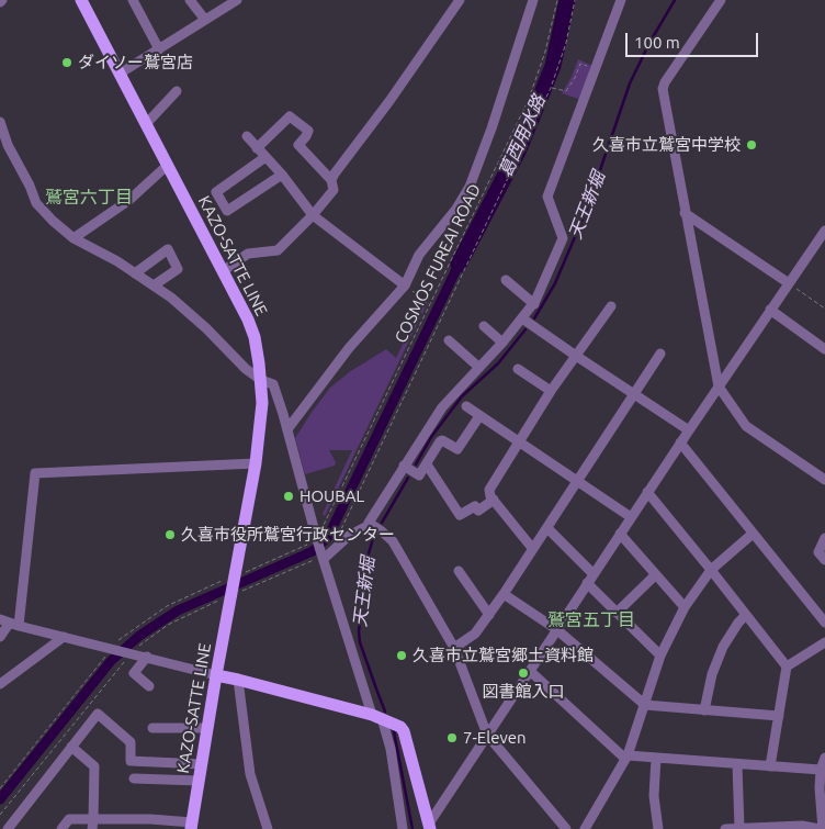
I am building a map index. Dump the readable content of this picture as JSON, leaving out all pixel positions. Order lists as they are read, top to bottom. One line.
{"streets":{"main road":["KAZO-SATTE LINE"],"path":["COSMOS FUREAI ROAD"]},"districts":["鷲宮六丁目","鷲宮五丁目"],"water":["葛西用水路","天王新堀"],"places":["ダイソー鷲宮店","久喜市立鷲宮中学校","HOUBAL","久喜市役所鷲宮行政センター","久喜市立鷲宮郷土資料館","図書館入口","7-Eleven"],"scale_bar":"100 m"}
